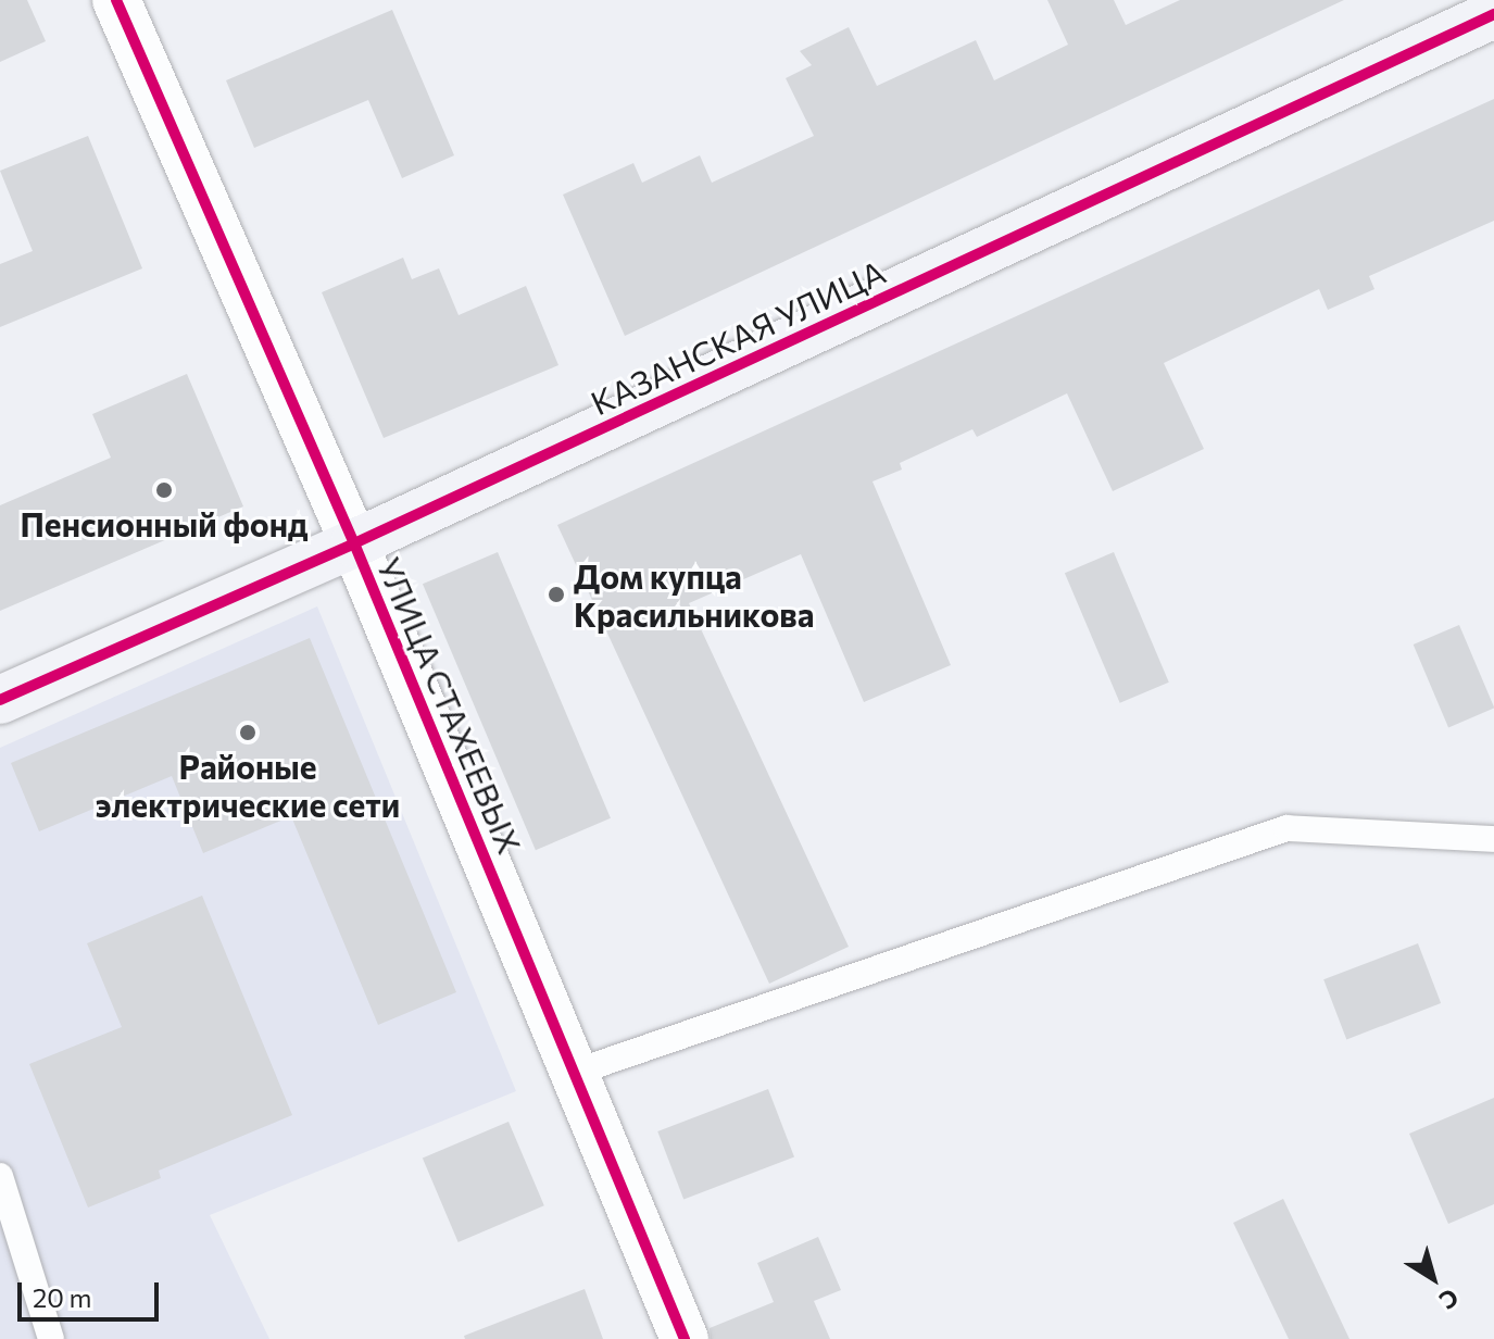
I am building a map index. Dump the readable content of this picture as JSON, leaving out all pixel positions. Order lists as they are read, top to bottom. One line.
{"streets":{"street":["КАЗАНСКАЯ УЛИЦА","УЛИЦА СТАХЕЕВЫХ"]},"crossings":[["КАЗАНСКАЯ УЛИЦА","УЛИЦА СТАХЕЕВЫХ"]],"places":["Пенсионный фонд","Дом купца Красильникова","Районые электрические сети"],"scale_bar":"20 m","north":"bottom right"}
